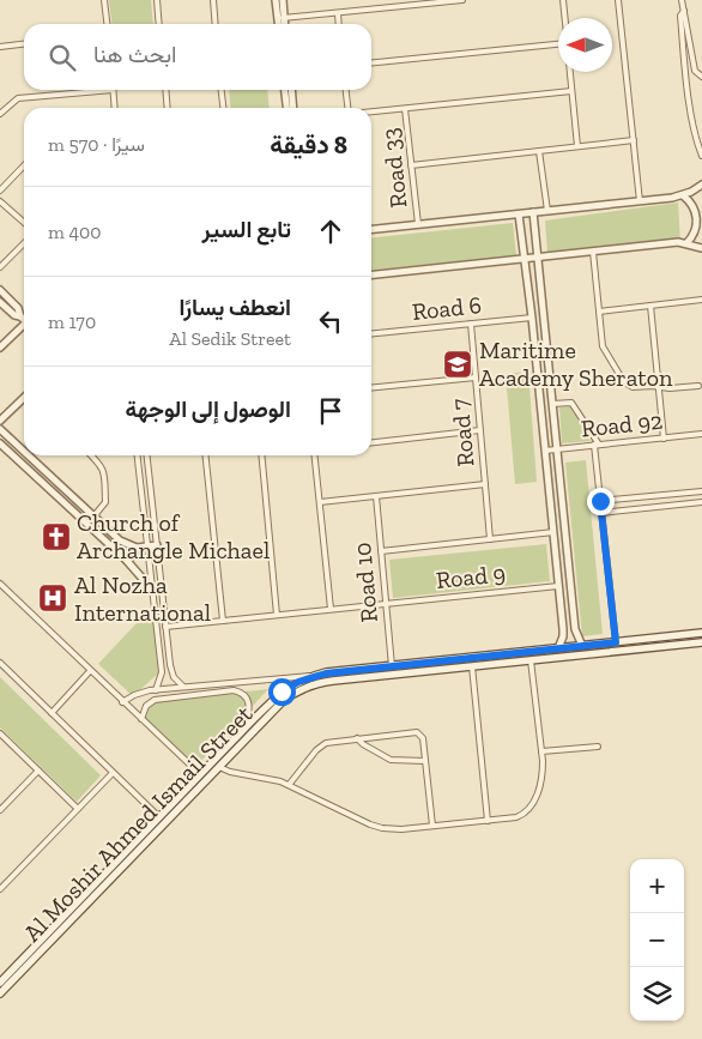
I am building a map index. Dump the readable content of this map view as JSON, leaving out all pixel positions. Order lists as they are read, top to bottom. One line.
{"streets":{"main road":["Al Moshir Ahmed Ismail Street"],"street":["Road 33","Road 6","Road 92","Road 7","Road 9","Road 10"]},"crossings":[["Road 6","Road 7"],["Road 9","Road 10"],["Road 10","Al Moshir Ahmed Ismail Street"]],"places":{"school or university":["Maritime Academy Sheraton"],"church":["Church of Archangle Michael"],"hospital":["Al Nozha International"]},"north":"left","page":{"search":"ابحث هنا","heading":["8 دقيقة","سيرًا · 570 m"],"list":[["تابع السير","400 m"],["انعطف يسارًا","Al Sedik Street","170 m"],"الوصول إلى الوجهة"],"map_buttons":["+","−"]}}
